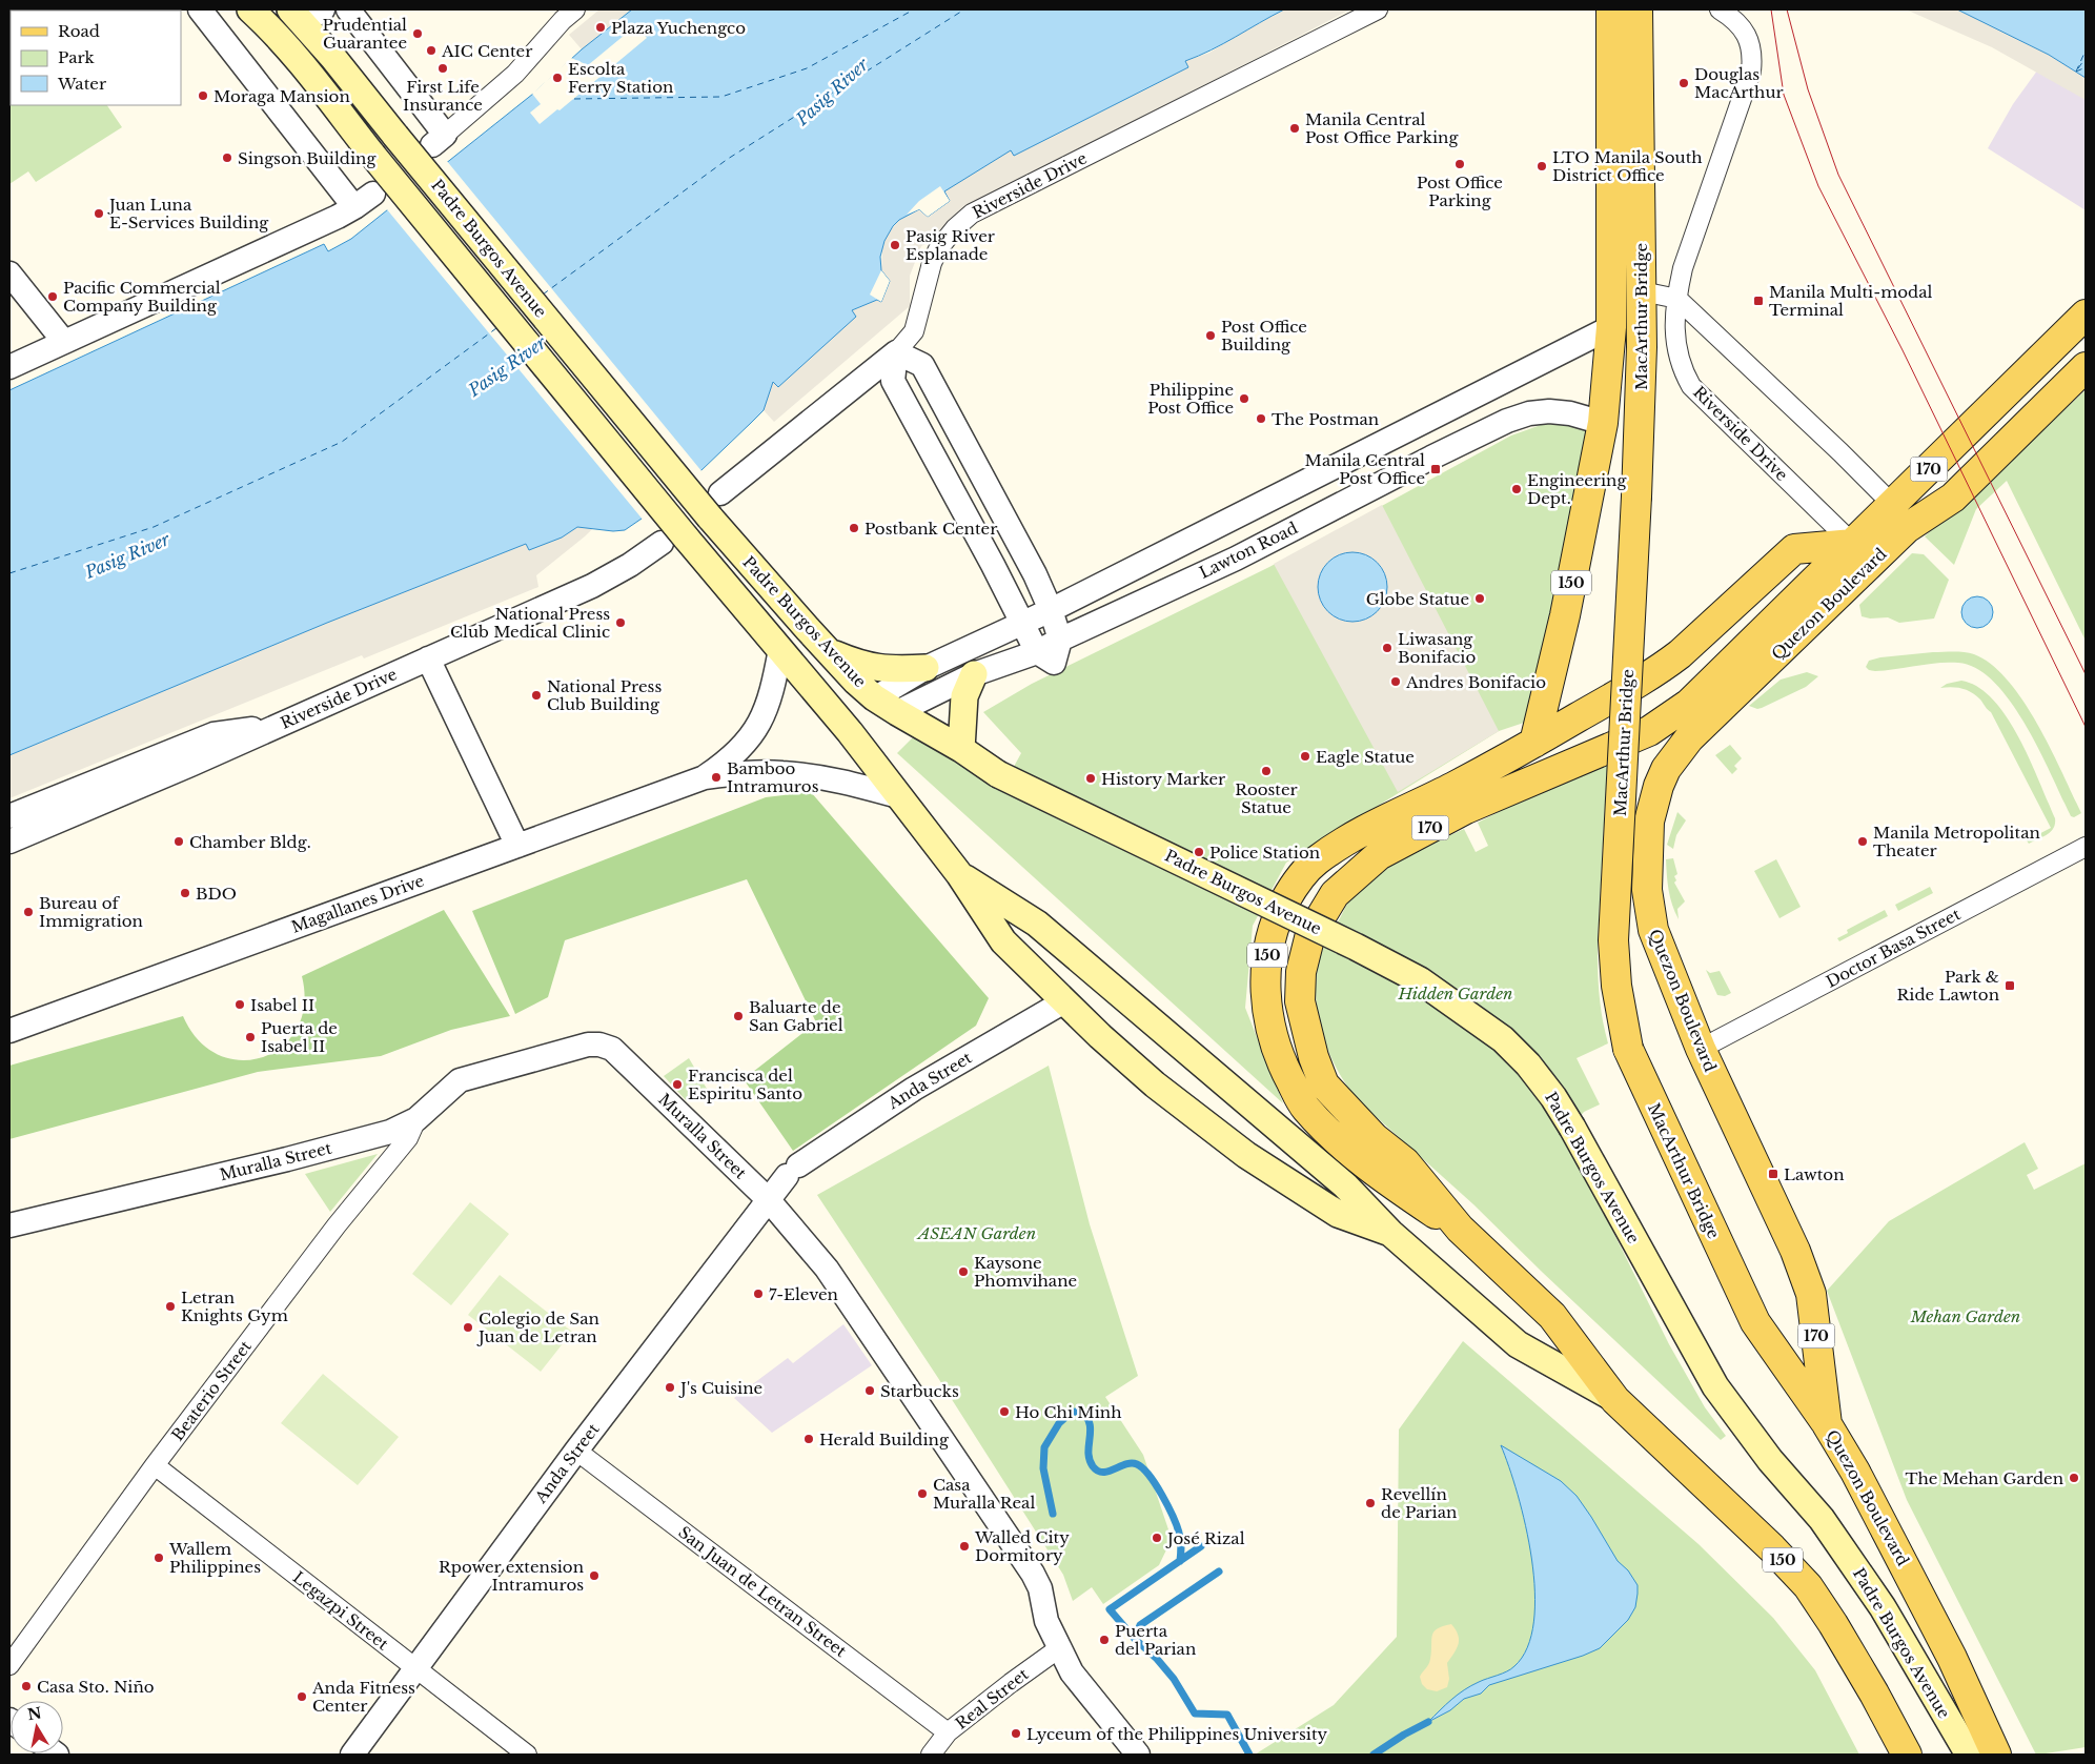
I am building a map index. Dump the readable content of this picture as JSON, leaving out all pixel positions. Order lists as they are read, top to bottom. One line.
{"streets":{"main road":["Padre Burgos Avenue","MacArthur Bridge","170","150","Quezon Boulevard"],"street":["Riverside Drive","Lawton Road","Magallanes Drive","Doctor Basa Street","Anda Street","Muralla Street","Beaterio Street","San Juan de Letran Street","Legazpi Street","Real Street"]},"crossings":[["Riverside Drive","Padre Burgos Avenue"],["Riverside Drive","Quezon Boulevard"],["Padre Burgos Avenue","Lawton Road"],["Padre Burgos Avenue","Quezon Boulevard"],["Padre Burgos Avenue","Magallanes Drive"],["Padre Burgos Avenue","Anda Street"],["MacArthur Bridge","Lawton Road"],["MacArthur Bridge","Quezon Boulevard"],["Quezon Boulevard","Doctor Basa Street"],["Anda Street","Muralla Street"],["Anda Street","San Juan de Letran Street"],["Anda Street","Legazpi Street"],["Muralla Street","Beaterio Street"],["Muralla Street","Real Street"],["Beaterio Street","Legazpi Street"],["San Juan de Letran Street","Real Street"]],"water":["Pasig River"],"parks":["Hidden Garden","ASEAN Garden","Mehan Garden"],"places":{"other":["Plaza Yuchengco","Prudential Guarantee","AIC Center","First Life Insurance","Escolta Ferry Station","Douglas MacArthur","Moraga Mansion","Manila Central Post Office Parking","Singson Building","Post Office Parking","LTO Manila South District Office","Juan Luna E-Services Building","Pasig River Esplanade","Pacific Commercial Company Building","Post Office Building","Philippine Post Office","The Postman","Engineering Dept.","Postbank Center","Globe Statue","National Press Club Medical Clinic","Liwasang Bonifacio","Andres Bonifacio","National Press Club Building","Eagle Statue","Rooster Statue","Bamboo Intramuros","History Marker","Chamber Bldg.","Manila Metropolitan Theater","Police Station","BDO","Bureau of Immigration","Isabel II","Baluarte de San Gabriel","Puerta de Isabel II","Francisca del Espiritu Santo","Kaysone Phomvihane","7-Eleven","Letran Knights Gym","Colegio de San Juan de Letran","J's Cuisine","Starbucks","Ho Chi Minh","Herald Building","The Mehan Garden","Casa Muralla Real","Revellín de Parian","José Rizal","Walled City Dormitory","Wallem Philippines","Rpower extension Intramuros","Puerta del Parian","Casa Sto. Niño","Anda Fitness Center","Lyceum of the Philippines University"],"transit":["Manila Multi-modal Terminal","Manila Central Post Office","Park & Ride Lawton","Lawton"]},"legend":["Road","Park","Water"],"north":"top"}
